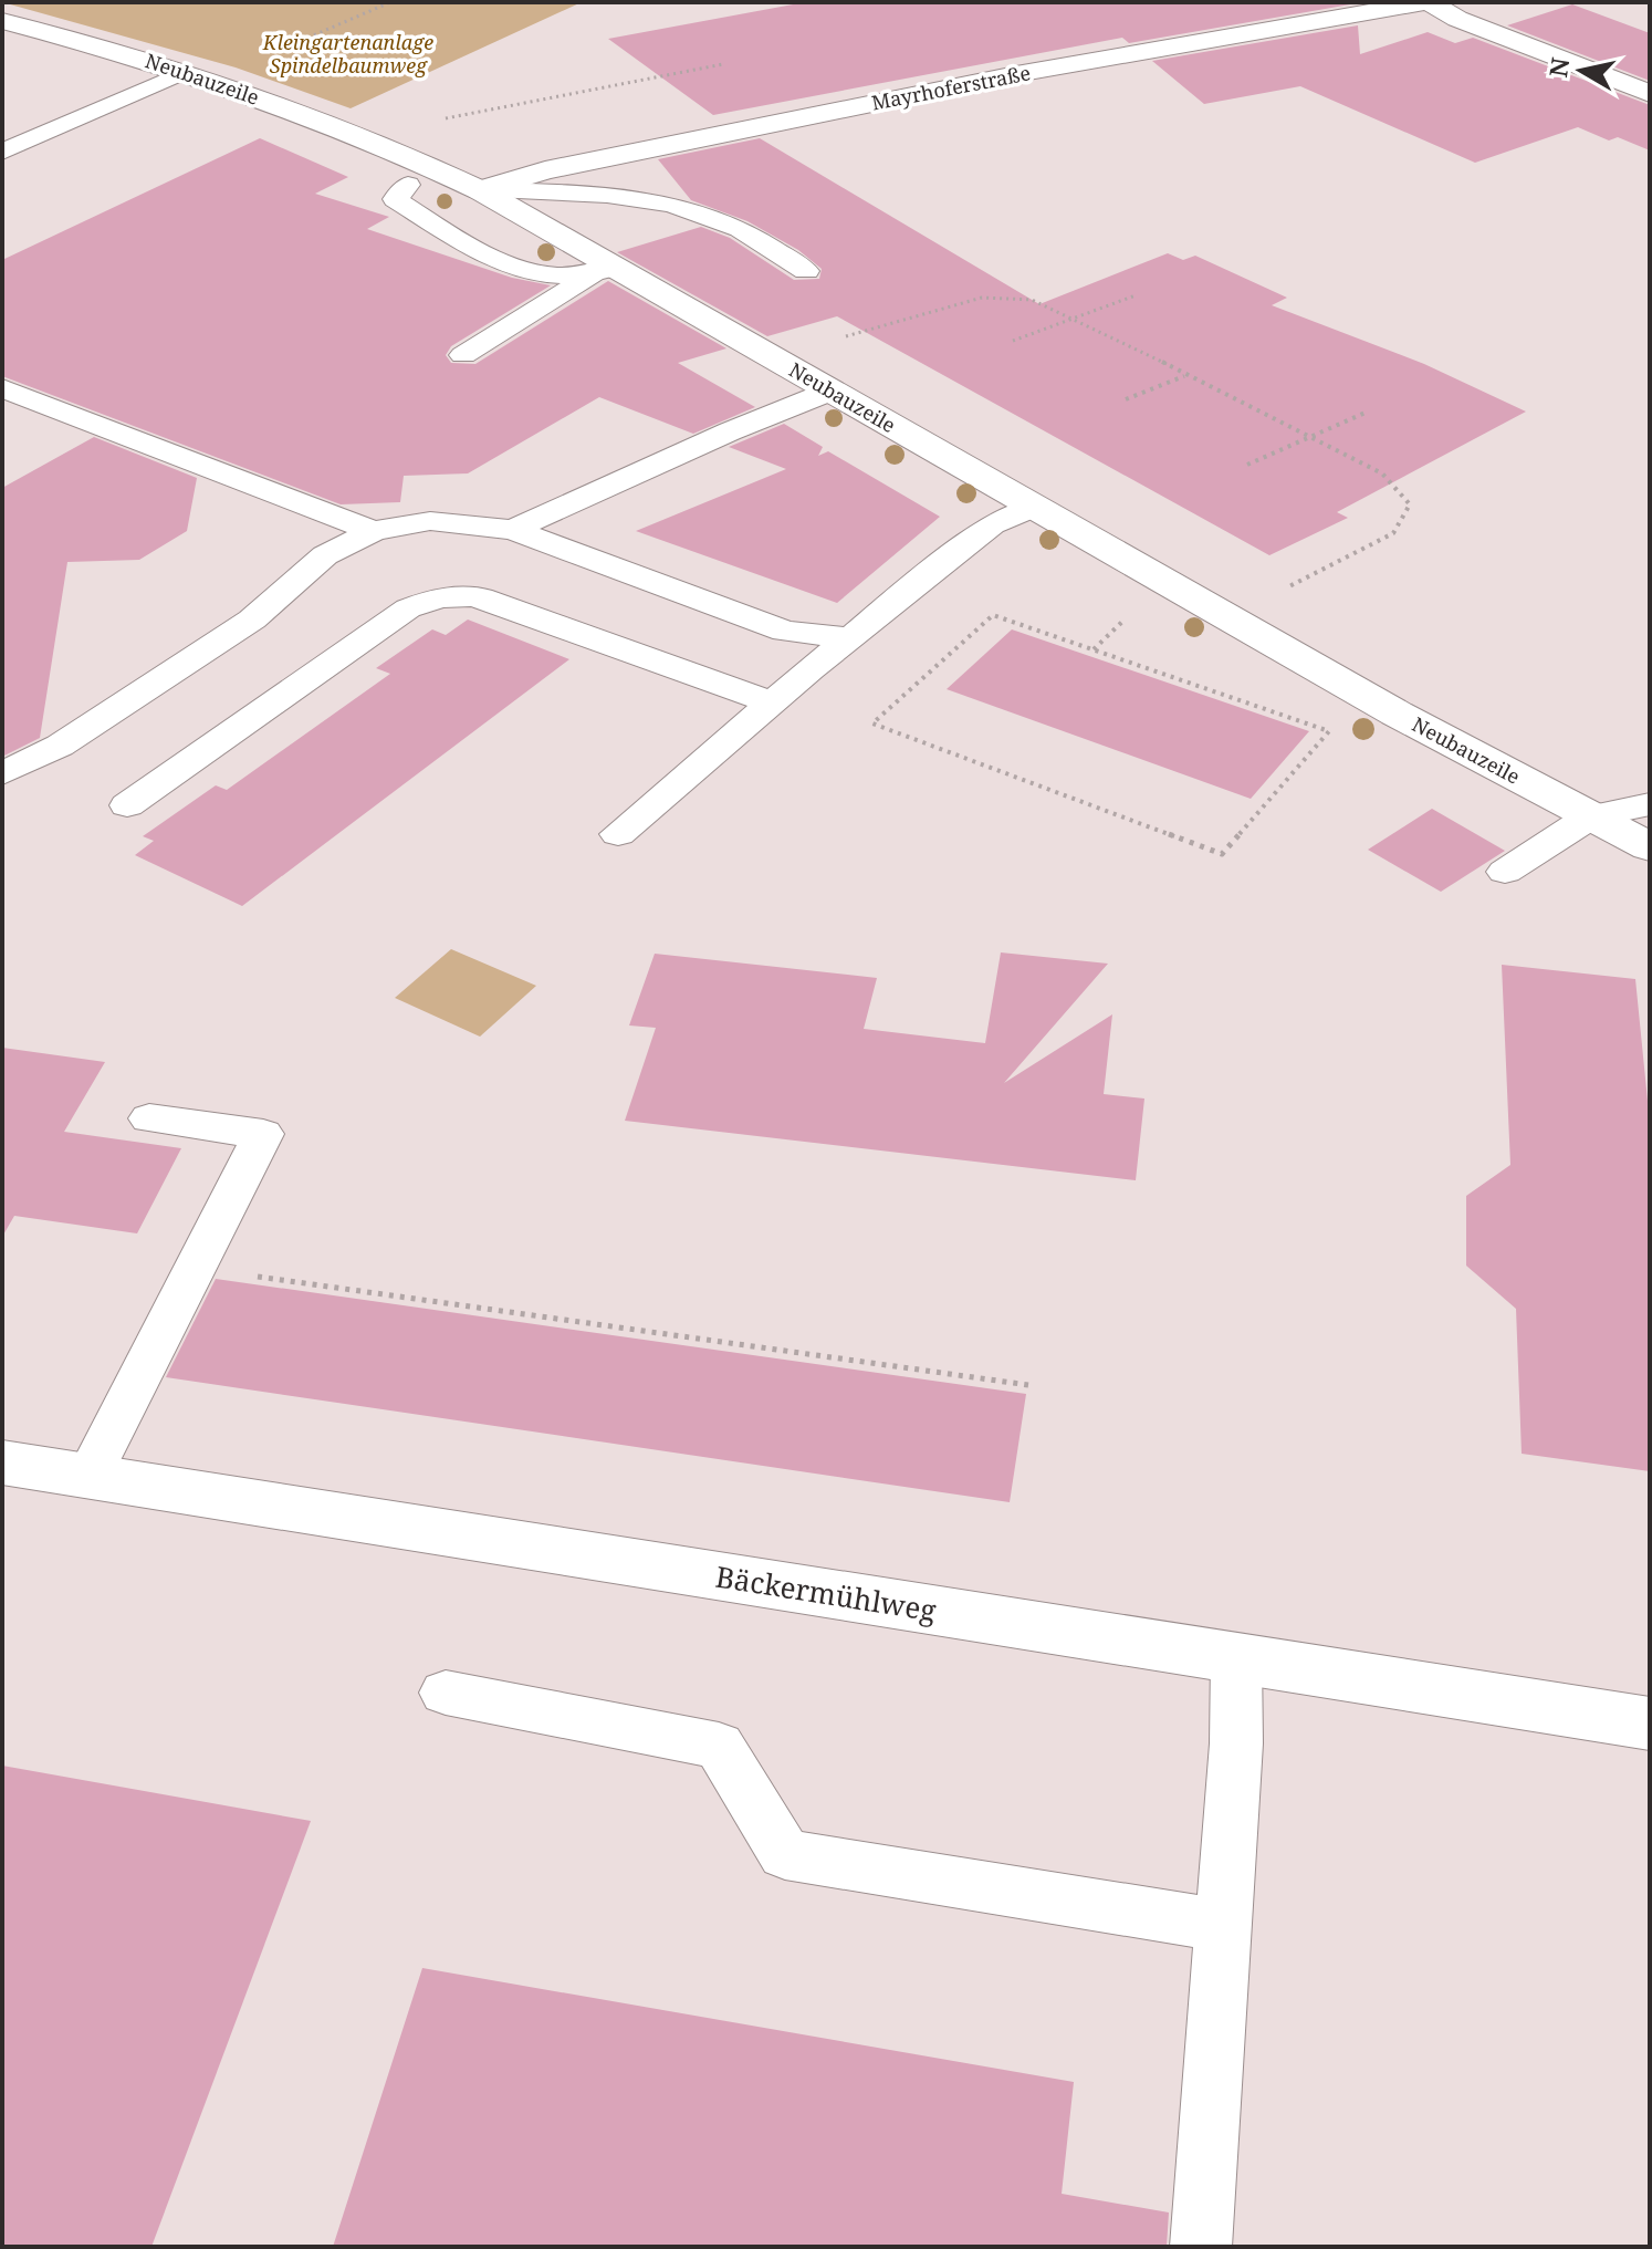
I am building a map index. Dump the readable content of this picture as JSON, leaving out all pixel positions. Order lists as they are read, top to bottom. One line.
{"streets":{"street":["Neubauzeile","Mayrhoferstraße","Bäckermühlweg"]},"crossings":[["Neubauzeile","Mayrhoferstraße"]],"parks":["Kleingartenanlage Spindelbaumweg"],"north":"left"}
